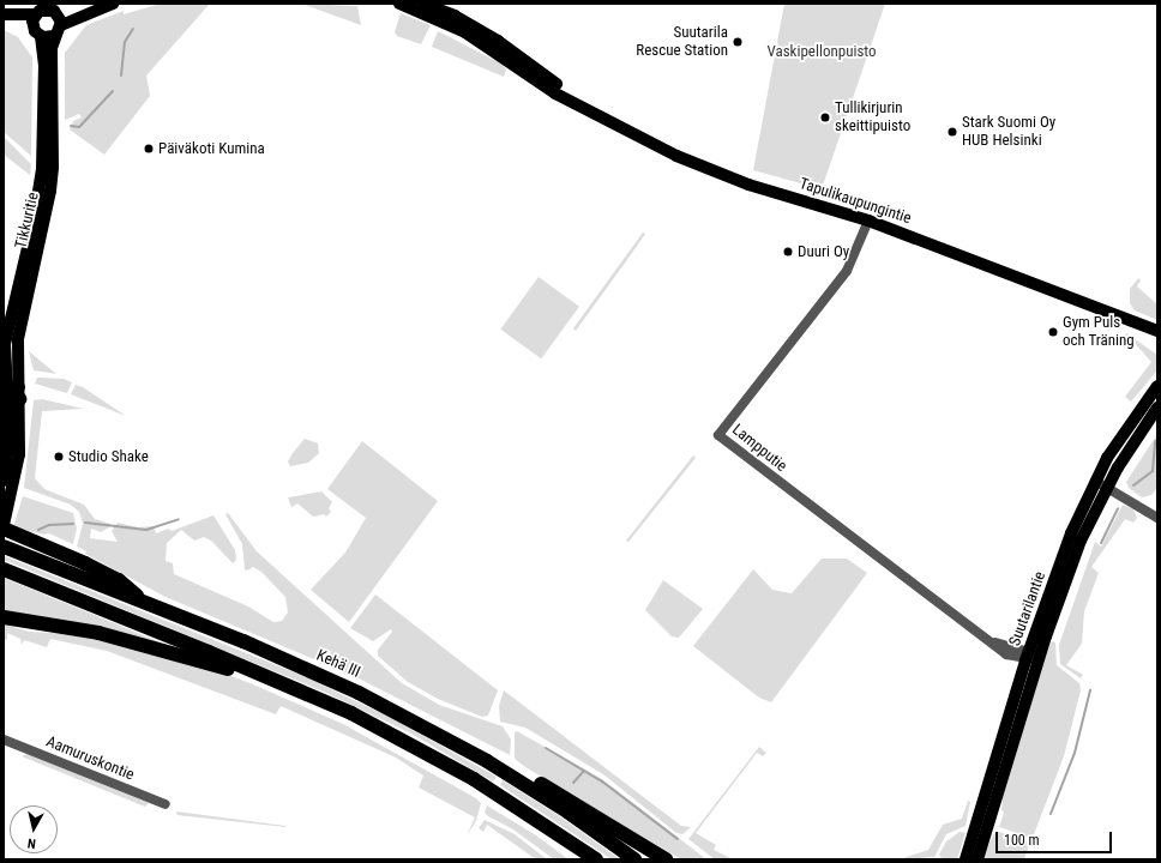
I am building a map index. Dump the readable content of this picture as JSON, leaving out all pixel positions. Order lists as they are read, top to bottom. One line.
{"streets":{"highway":["Kehä III"],"main road":["Tapulikaupungintie","Tikkuritie","Suutarilantie"],"street":["Lampputie","Aamuruskontie"]},"crossings":[["Tapulikaupungintie","Lampputie"],["Lampputie","Suutarilantie"]],"parks":["Vaskipellonpuisto"],"places":["Suutarila Rescue Station","Tullikirjurin skeittipuisto","Stark Suomi Oy HUB Helsinki","Päiväkoti Kumina","Duuri Oy","Gym Puls och Träning","Studio Shake"],"scale_bar":"100 m","north":"bottom"}
